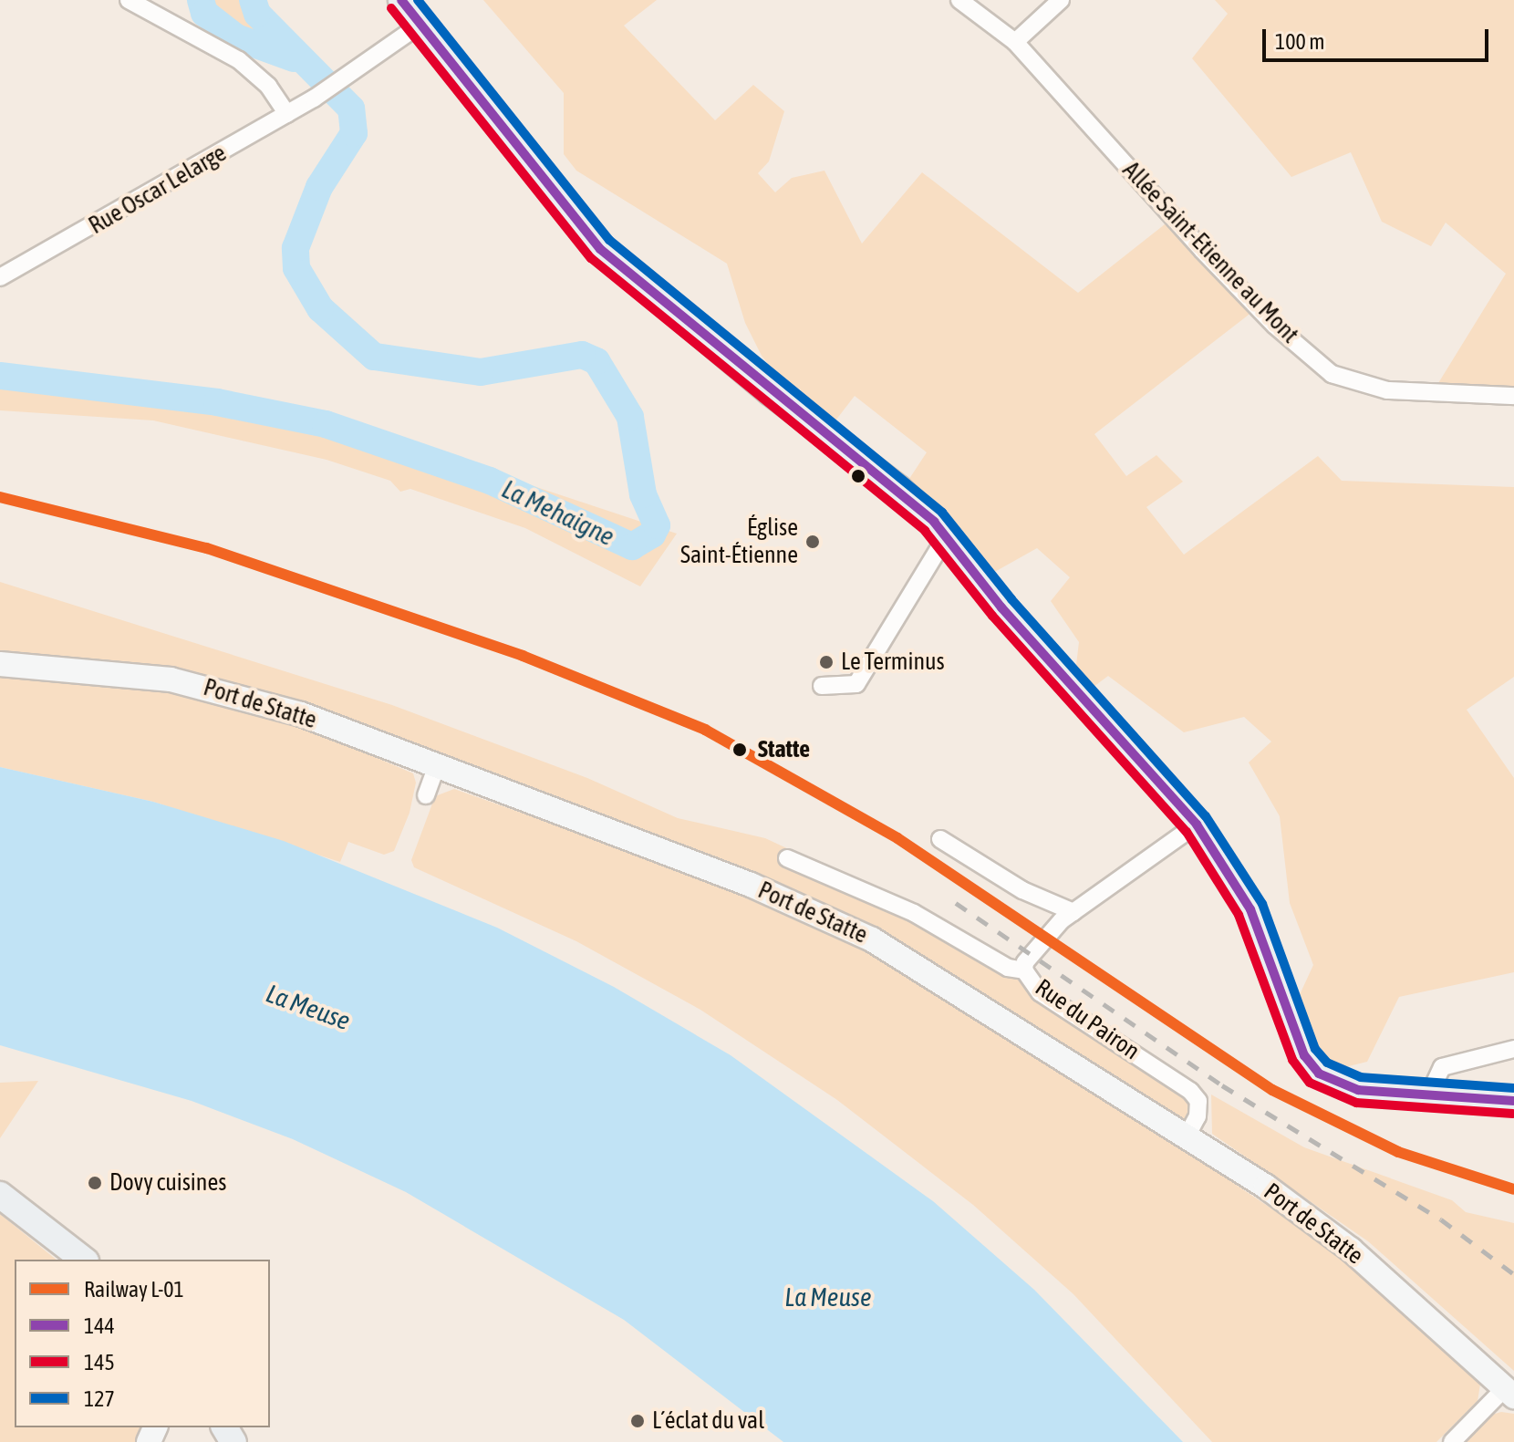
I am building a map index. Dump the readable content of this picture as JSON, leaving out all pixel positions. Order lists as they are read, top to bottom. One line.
{"streets":{"street":["Rue Oscar Lelarge","Allée Saint-Etienne au Mont","Port de Statte","Rue du Pairon"]},"crossings":[["Port de Statte","Rue du Pairon"]],"water":["La Mehaigne","La Meuse"],"places":["Église Saint-Étienne","Le Terminus","Statte","Dovy cuisines","L´éclat du val"],"lines":["transit line 144","transit line 127","transit line 145","rail line L-01"],"legend":["Railway L-01","144","145","127"],"scale_bar":"100 m"}
